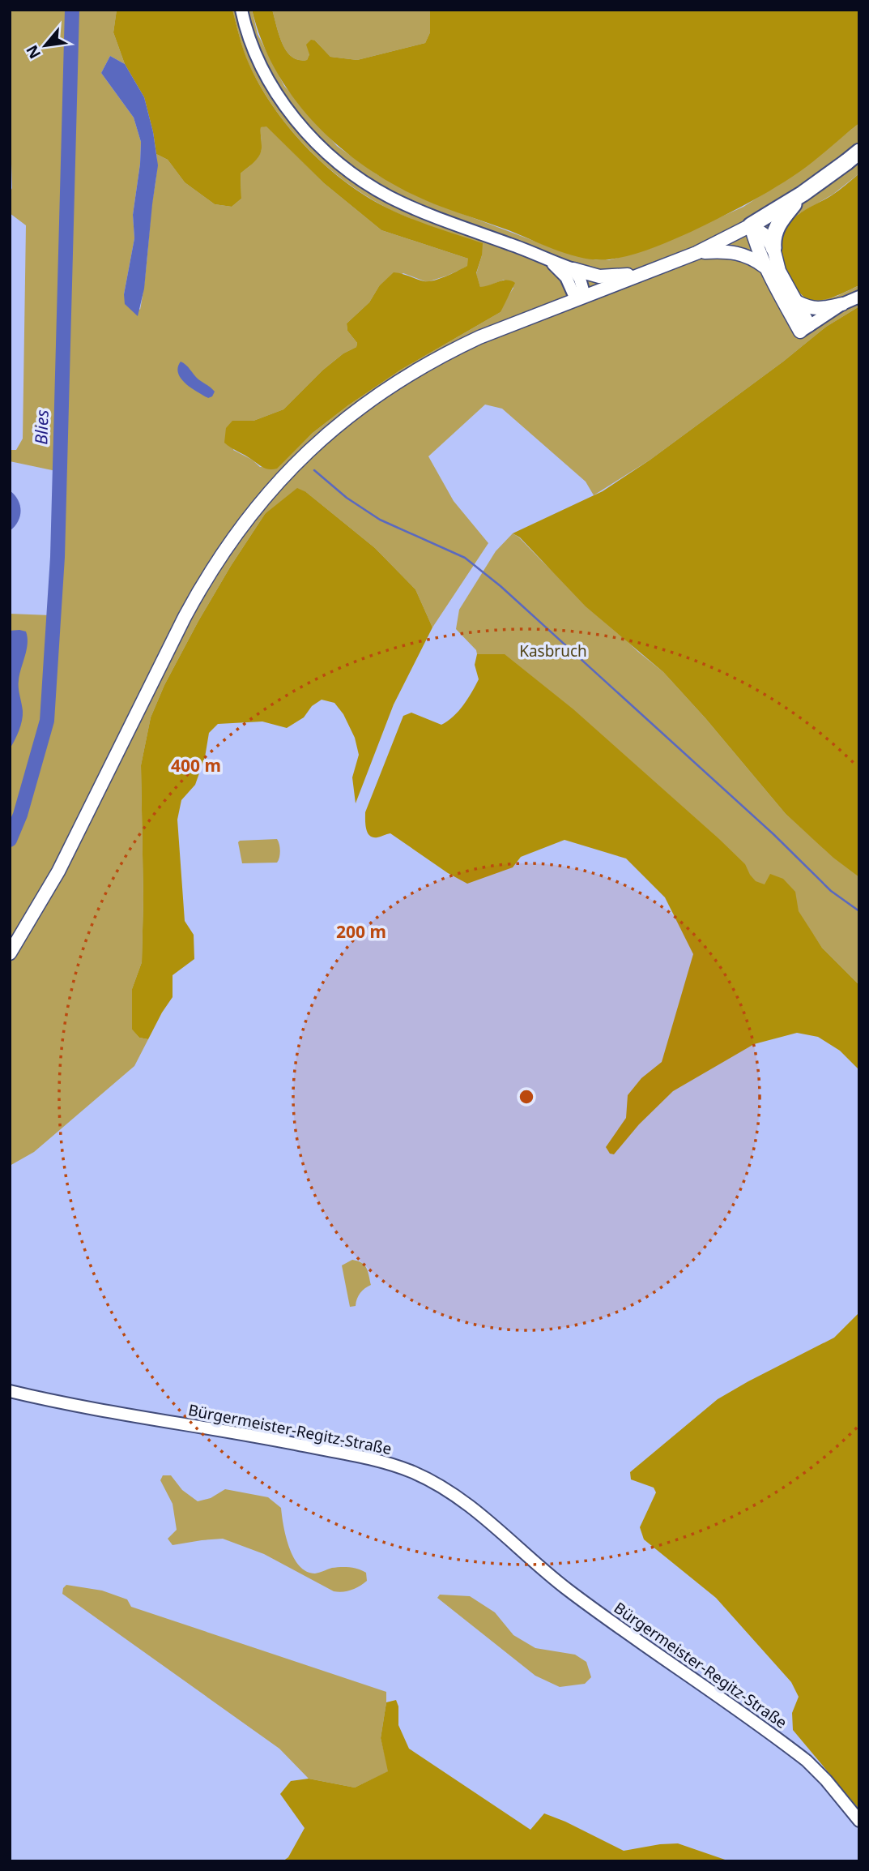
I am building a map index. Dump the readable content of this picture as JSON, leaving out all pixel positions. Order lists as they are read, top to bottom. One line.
{"streets":{"street":["Bürgermeister-Regitz-Straße"]},"water":["Blies"],"parks":["Kasbruch"],"north":"bottom left","rings":["400 m","200 m"]}
